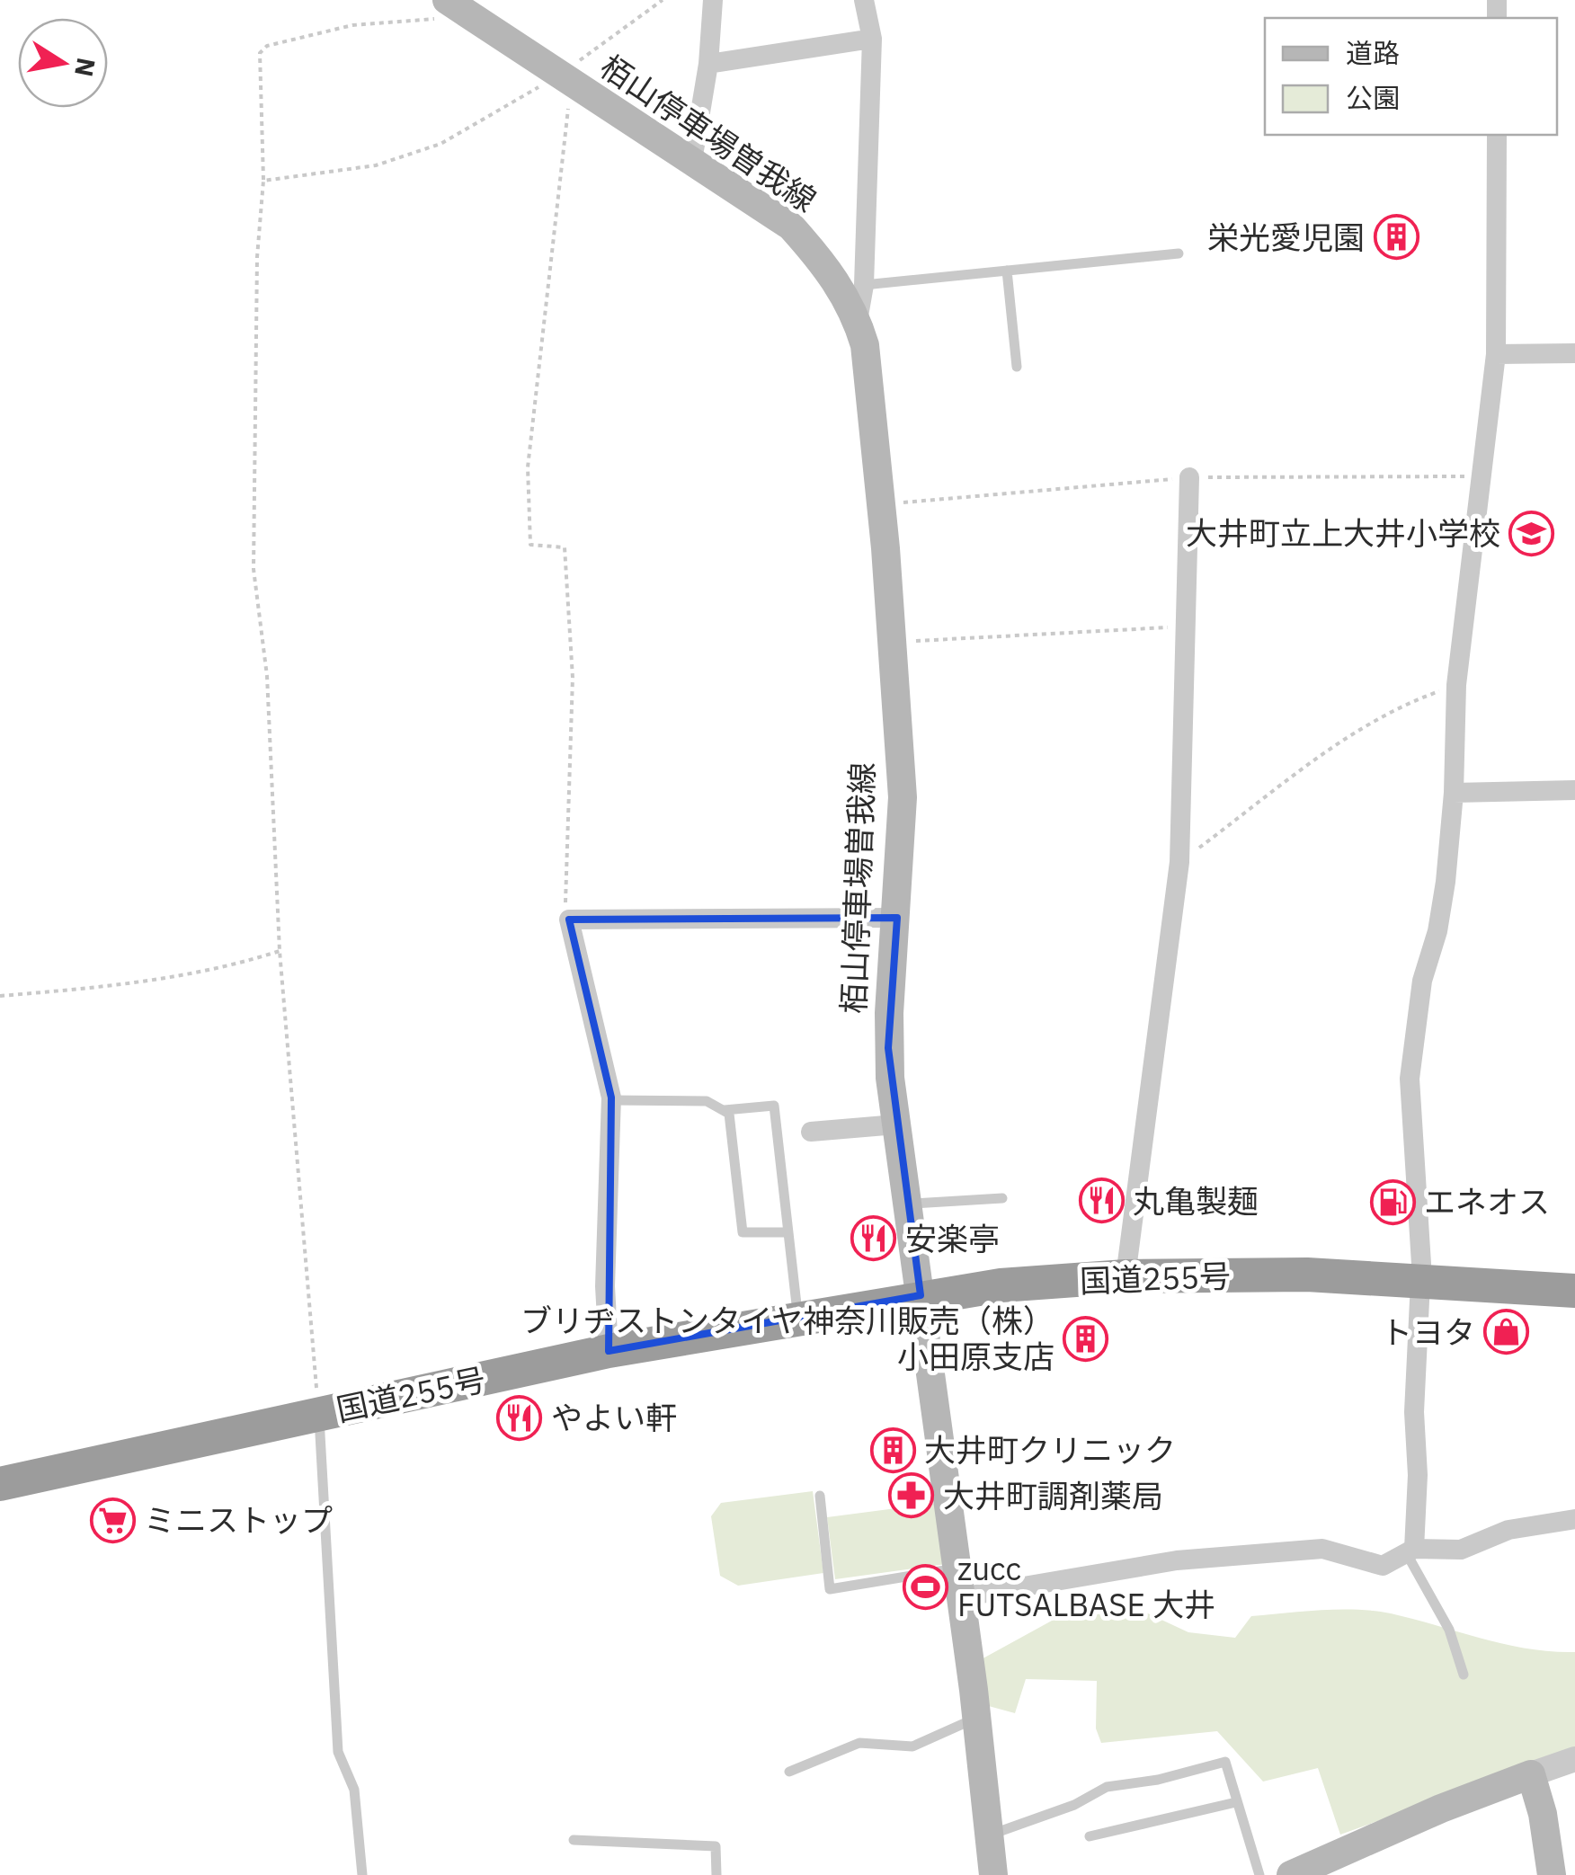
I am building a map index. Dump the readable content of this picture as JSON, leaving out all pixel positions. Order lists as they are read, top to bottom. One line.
{"streets":{"highway":["国道255号"],"main road":["栢山停車場曽我線"]},"crossings":[["栢山停車場曽我線","国道255号"]],"places":{"building":["栄光愛児園","ブリヂストンタイヤ神奈川販売（株） 小田原支店","大井町クリニック"],"school or university":["大井町立上大井小学校"],"restaurant":["丸亀製麺","安楽亭","やよい軒"],"fuel station":["エネオス"],"shop":["トヨタ"],"pharmacy":["大井町調剤薬局"],"supermarket":["ミニストップ"],"sports":["zucc FUTSALBASE 大井"]},"legend":["道路","公園"],"north":"right"}
